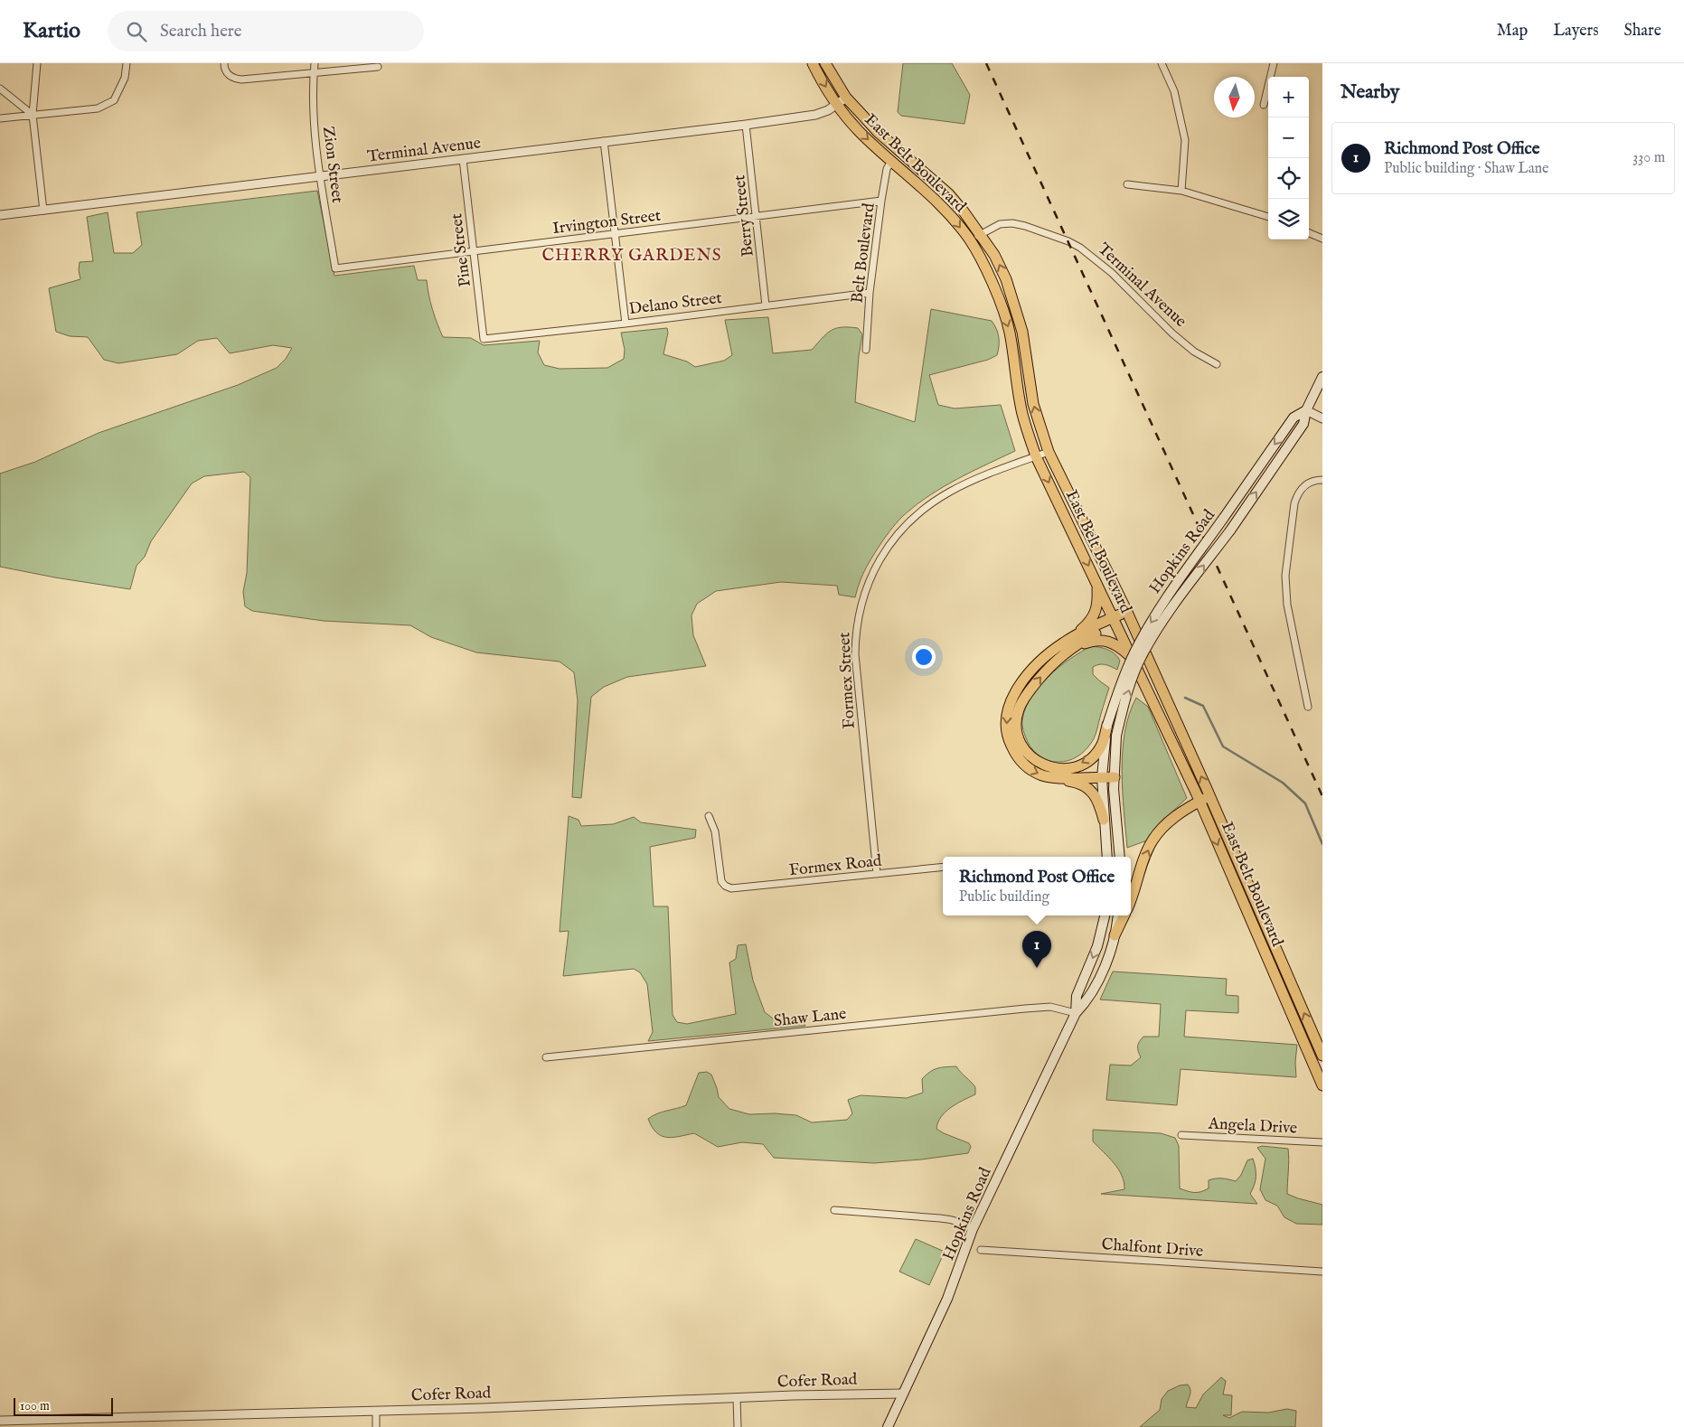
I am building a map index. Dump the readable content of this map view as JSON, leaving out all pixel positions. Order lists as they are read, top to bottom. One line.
{"streets":{"main road":["East Belt Boulevard","Hopkins Road"],"street":["Terminal Avenue","Zion Street","Berry Street","Irvington Street","Pine Street","Belt Boulevard","Delano Street","Formex Street","Formex Road","Shaw Lane","Angela Drive","Chalfont Drive","Cofer Road"]},"crossings":[["Terminal Avenue","East Belt Boulevard"],["Terminal Avenue","Zion Street"],["Terminal Avenue","Berry Street"],["Terminal Avenue","Pine Street"],["East Belt Boulevard","Belt Boulevard"],["East Belt Boulevard","Formex Street"],["Zion Street","Irvington Street"],["Berry Street","Irvington Street"],["Berry Street","Delano Street"],["Irvington Street","Pine Street"],["Irvington Street","Belt Boulevard"],["Pine Street","Delano Street"],["Belt Boulevard","Delano Street"],["Hopkins Road","Shaw Lane"],["Hopkins Road","Cofer Road"],["Formex Street","Formex Road"]],"districts":["CHERRY GARDENS"],"scale_bar":"100 m","north":"bottom","page":{"header":"Kartio","search":"Search here","nav":["Map","Layers","Share"],"heading":"Nearby","map_buttons":["+","−"],"list":[{"mark":"1","name":"Richmond Post Office","note":"Public building · Shaw Lane","value":"330 m"}],"popup":["Richmond Post Office","Public building"],"pins":"1","scale":"100 m"}}
